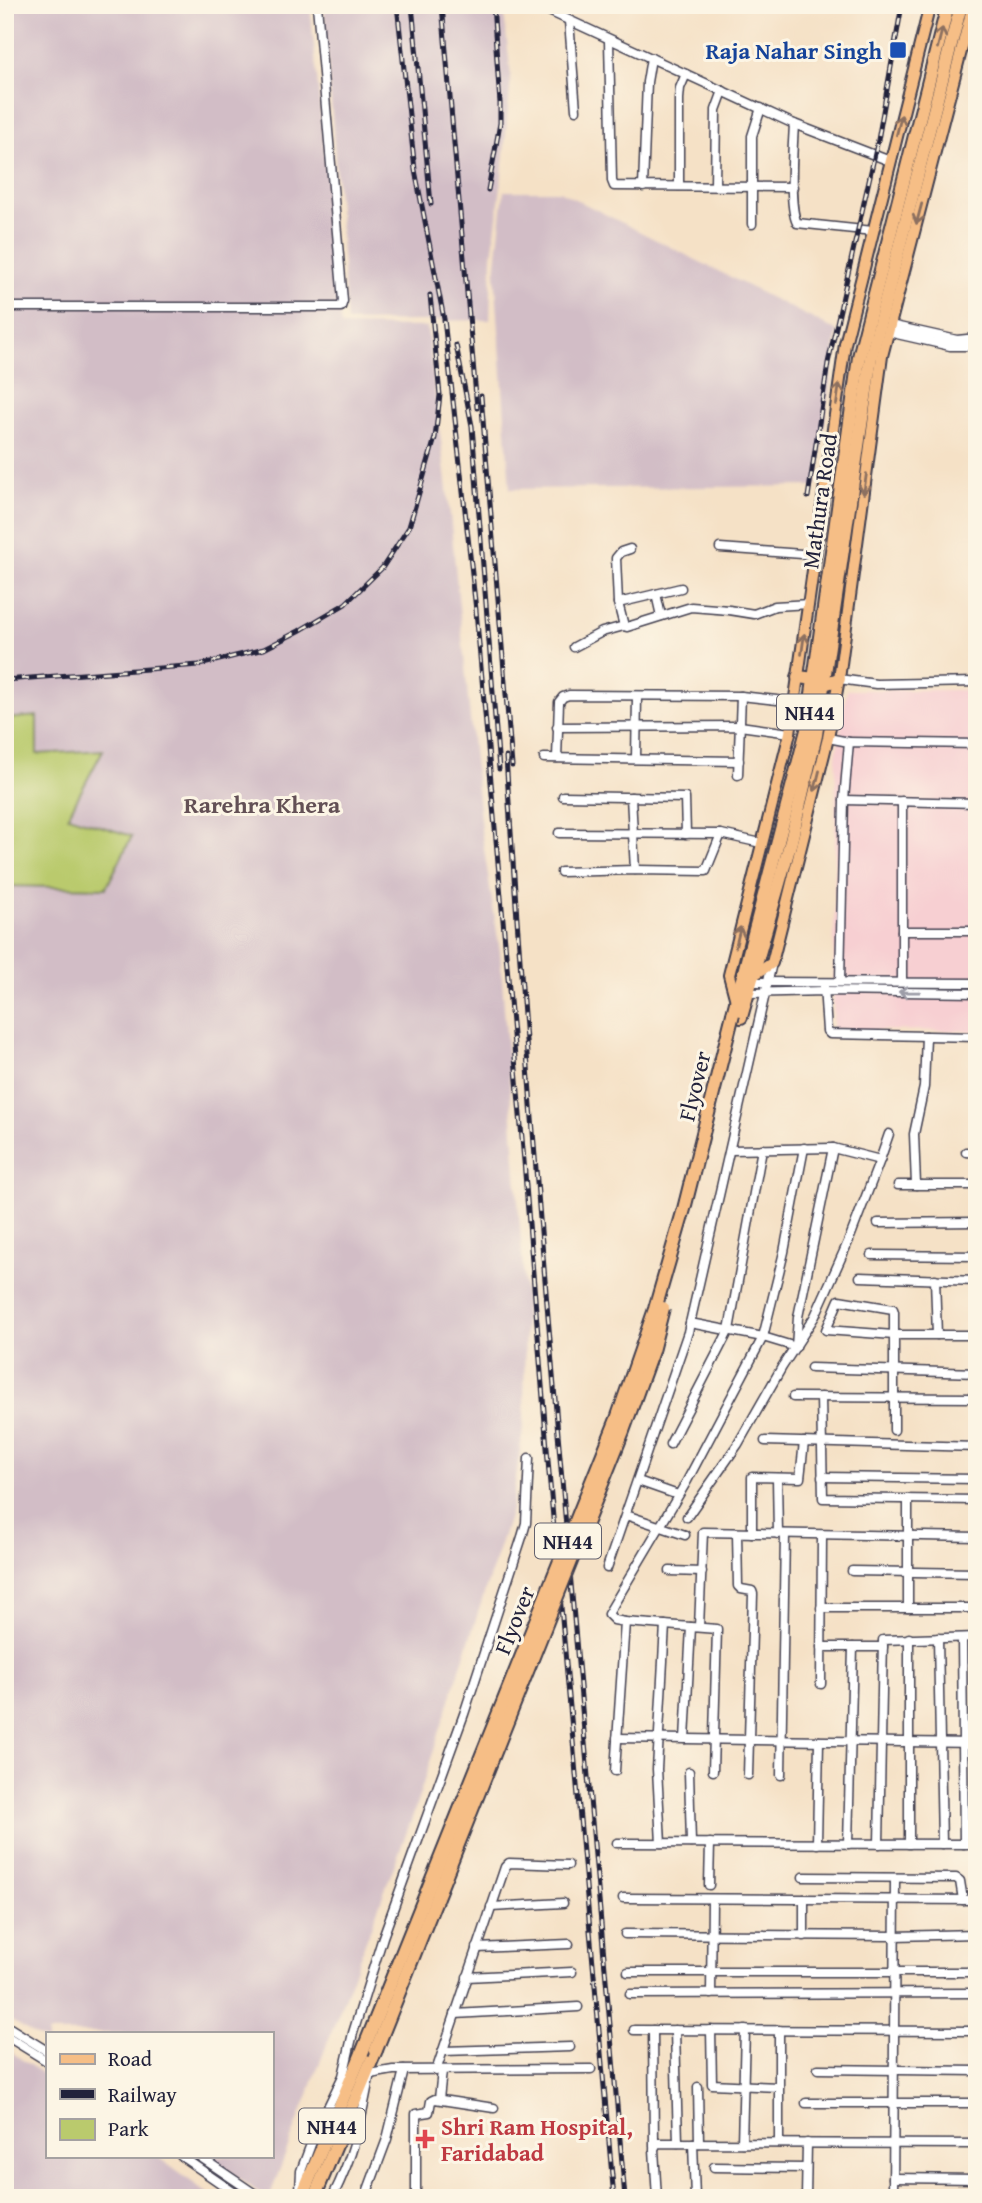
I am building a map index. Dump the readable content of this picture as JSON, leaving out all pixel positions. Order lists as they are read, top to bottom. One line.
{"streets":{"highway":["Mathura Road","NH44","Flyover"]},"crossings":[["Mathura Road","Flyover"],["NH44","Flyover"]],"districts":["Rarehra Khera"],"places":{"transit":["Raja Nahar Singh"],"health":["Shri Ram Hospital, Faridabad"]},"legend":["Road","Railway","Park"]}
